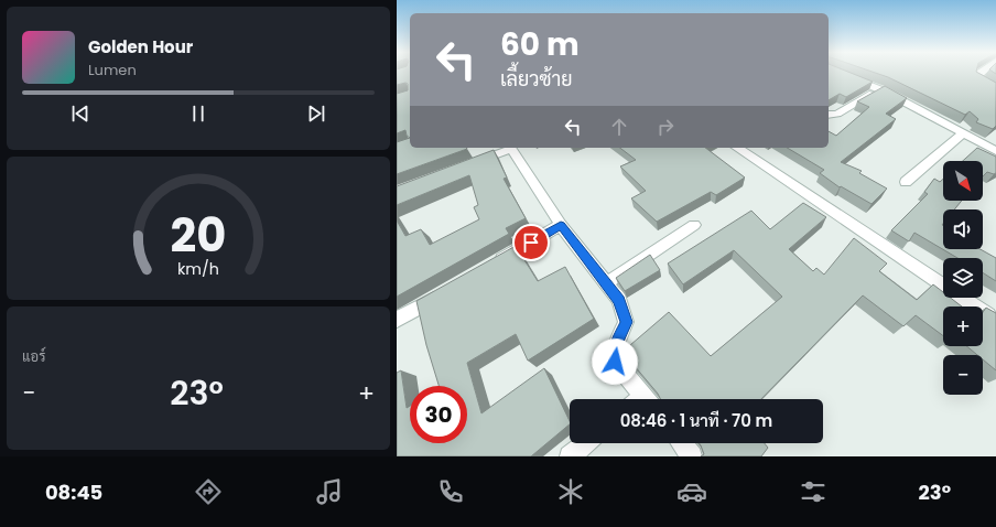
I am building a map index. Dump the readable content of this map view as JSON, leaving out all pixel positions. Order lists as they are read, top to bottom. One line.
{"north":"bottom right","page":{"turn":["60 m","เลี้ยวซ้าย"],"song":["Golden Hour","Lumen"],"map_buttons":["+","−"],"tile":"แอร์","heat":["−","23°","+"],"limit":"30","trip":"08:46 · 1 นาที · 70 m","tabs":["08:45","23°"],"gauge":["20","km/h"]}}
